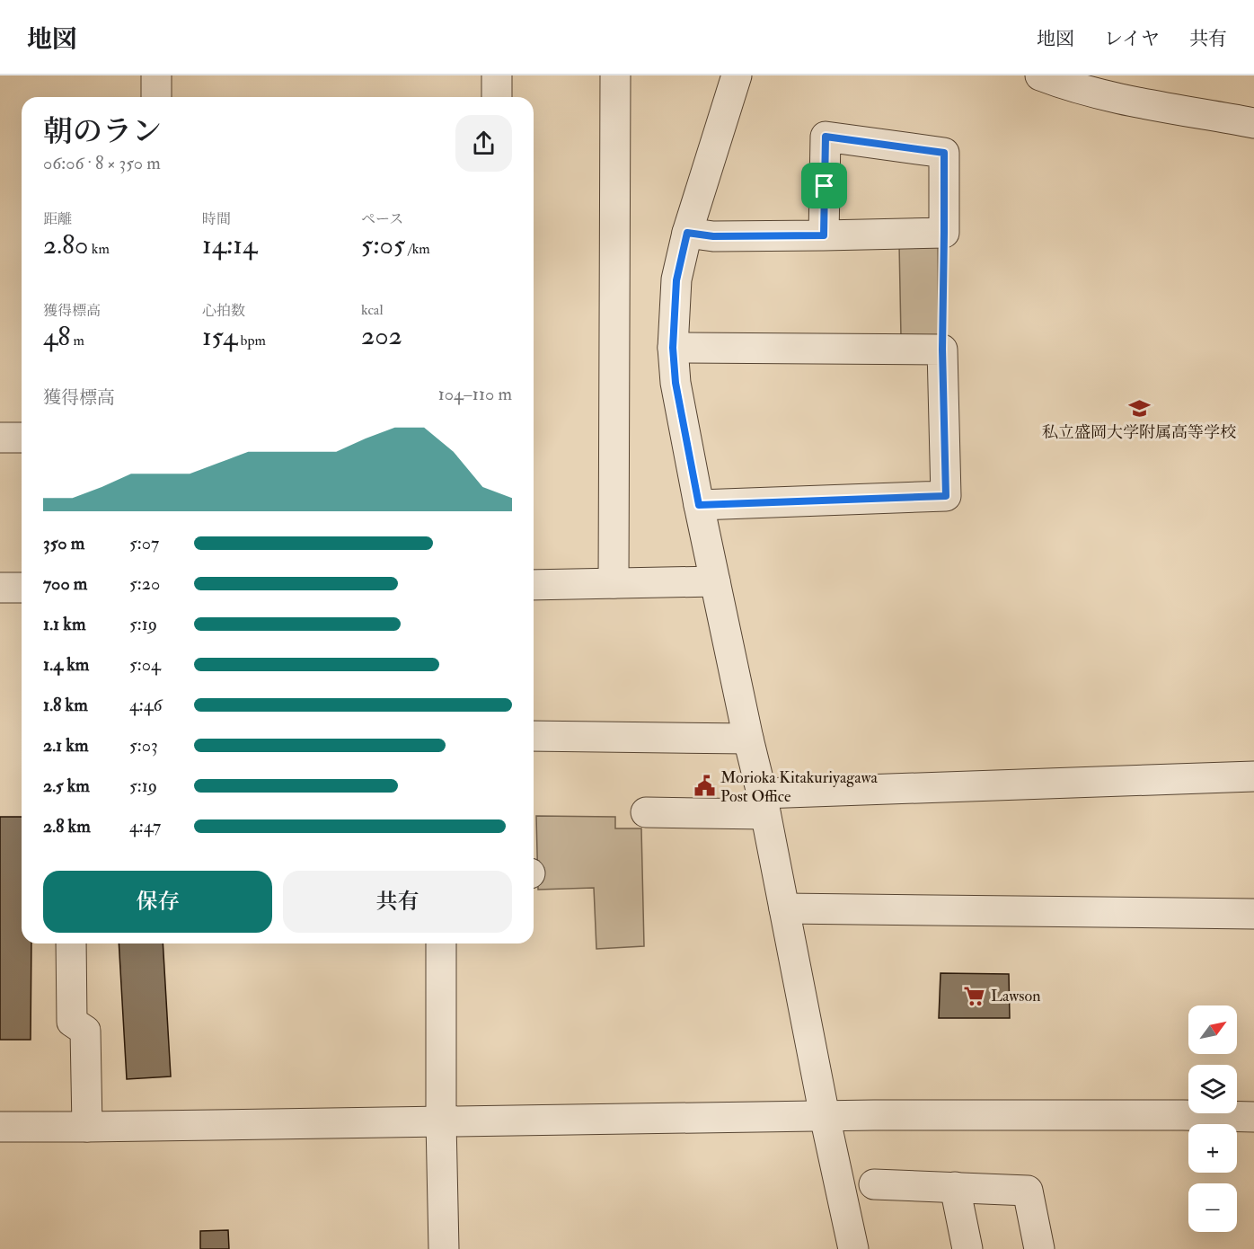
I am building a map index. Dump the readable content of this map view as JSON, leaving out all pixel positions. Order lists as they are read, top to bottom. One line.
{"places":{"school or university":["私立盛岡大学附属高等学校"],"public building":["Morioka Kitakuriyagawa Post Office"],"supermarket":["Lawson"]},"north":"top right","page":{"header":"地図","nav":["地図","レイヤ","共有"],"heading":["朝のラン","06:06 · 8 × 350 m"],"stats":[["距離","2.80 km"],["時間","14:14"],["ペース","5:05 /km"],["獲得標高","48 m"],["心拍数","154 bpm"],["kcal","202"]],"chart":["獲得標高","104–110 m"],"list":[{"name":"350 m","note":"5:07"},{"name":"700 m","note":"5:20"},{"name":"1.1 km","note":"5:19"},{"name":"1.4 km","note":"5:04"},{"name":"1.8 km","note":"4:46"},{"name":"2.1 km","note":"5:03"},{"name":"2.5 km","note":"5:19"},{"name":"2.8 km","note":"4:47"}],"buttons":["保存","共有"],"map_buttons":["+","−"]}}
